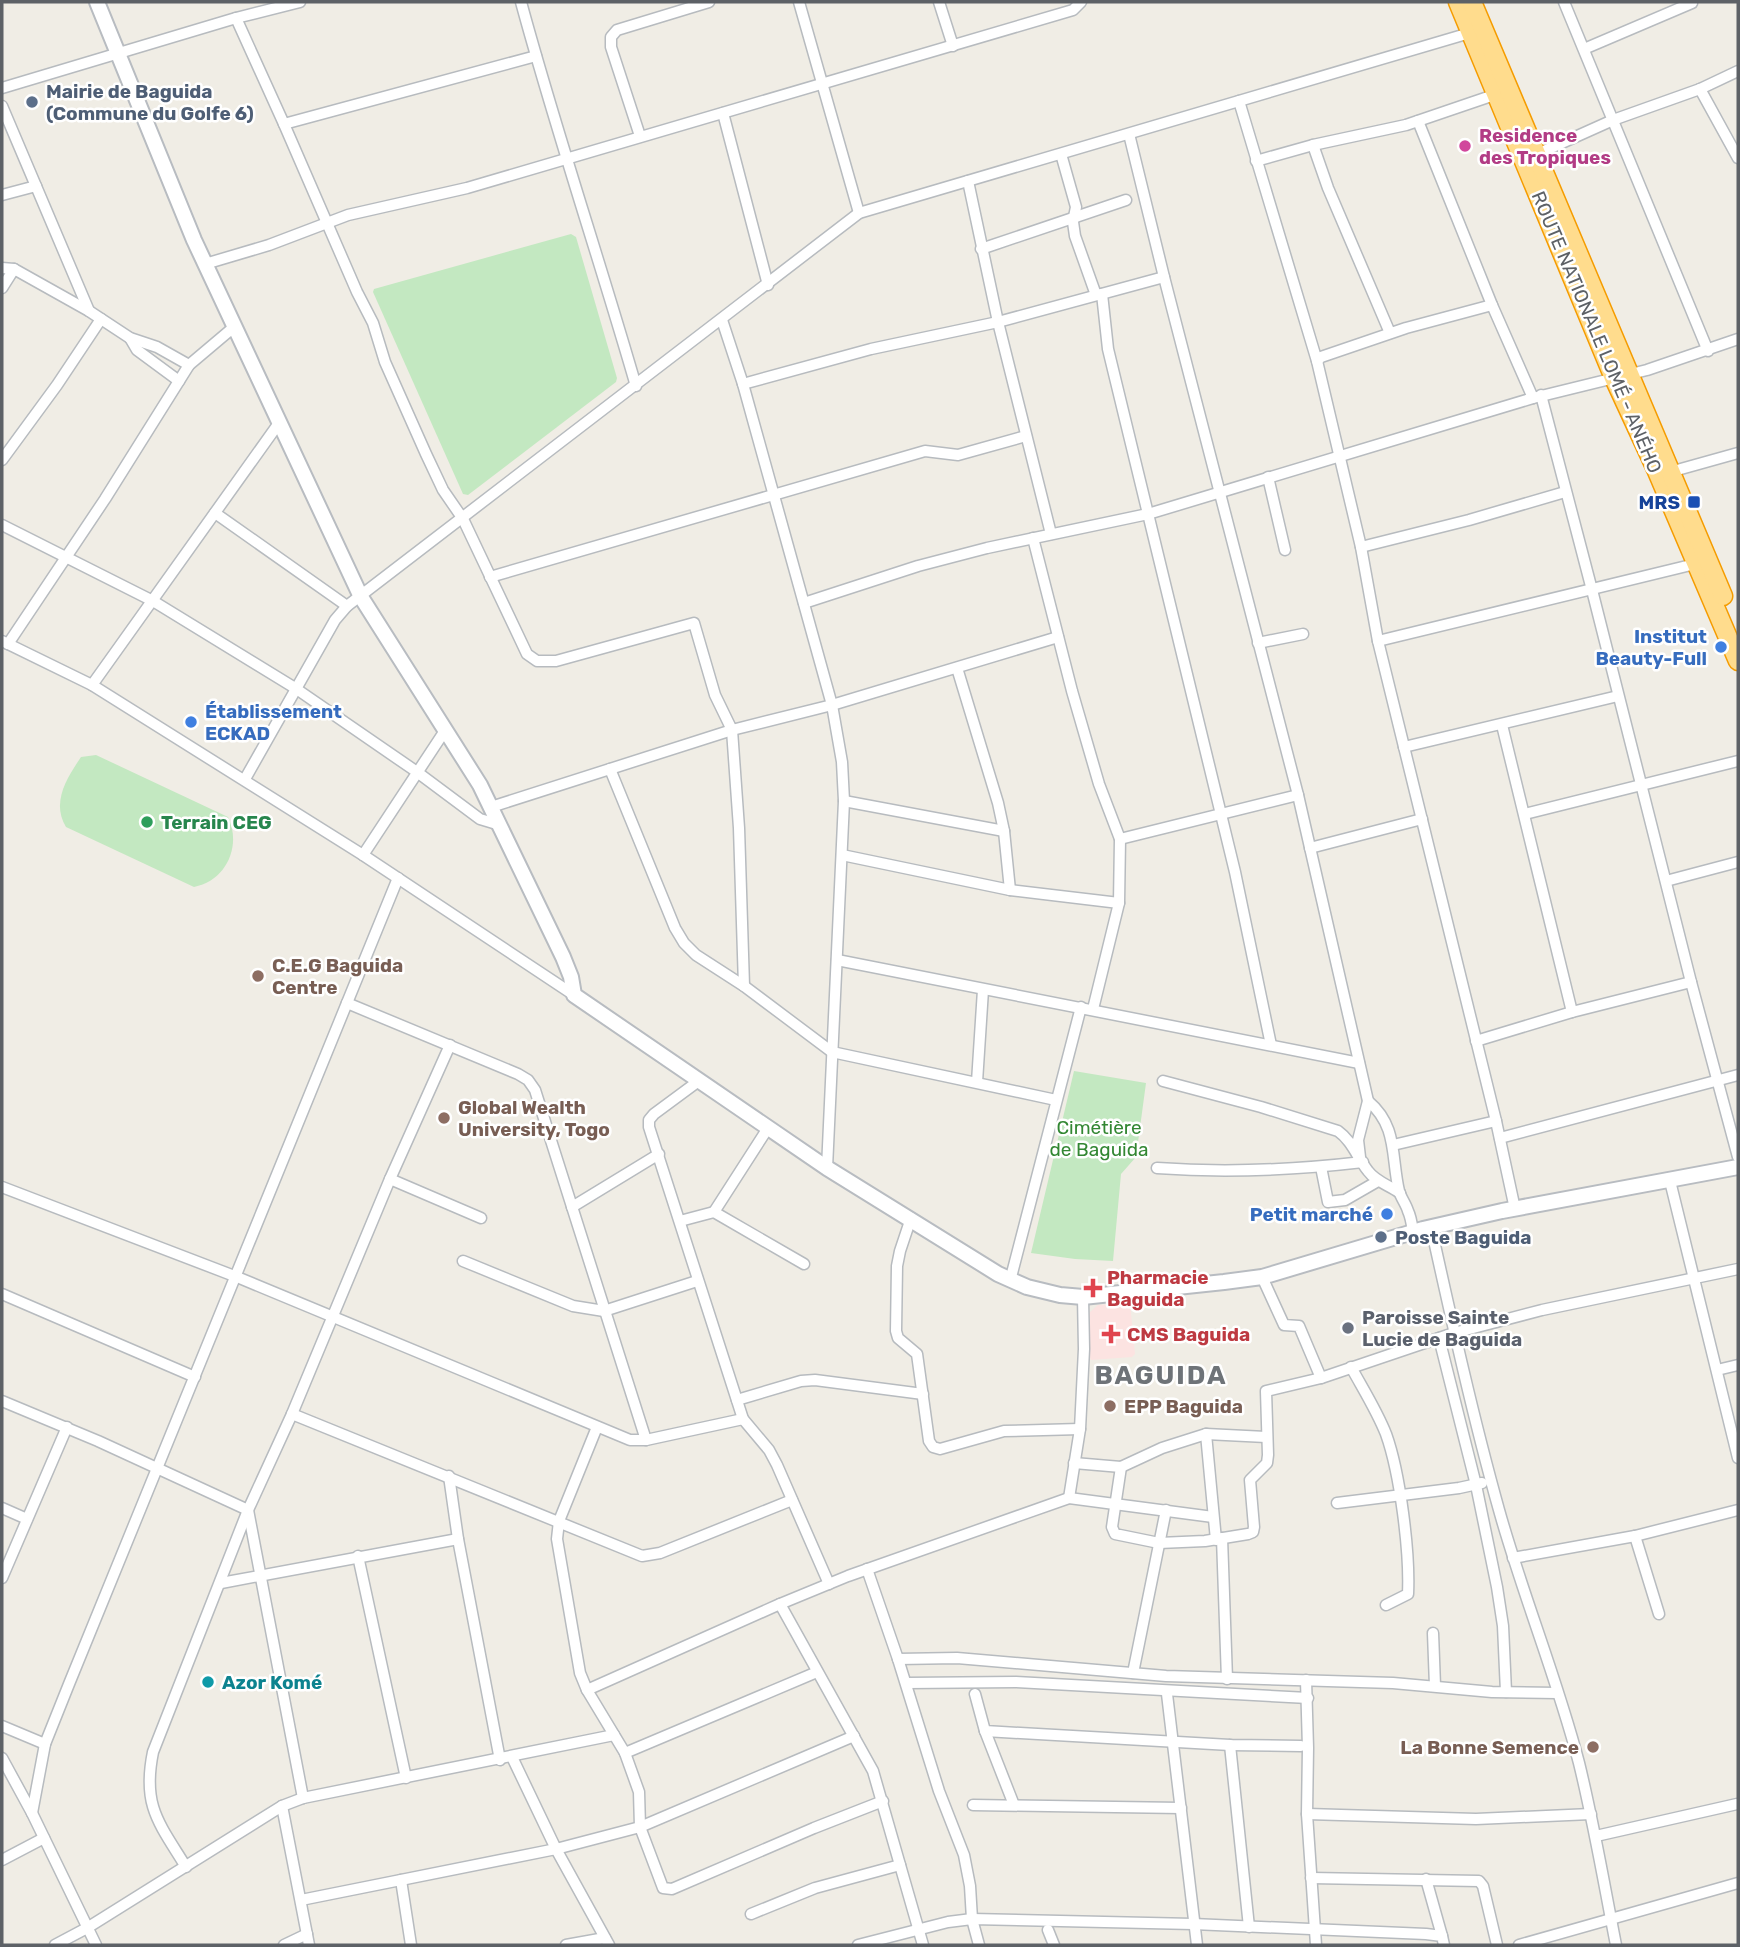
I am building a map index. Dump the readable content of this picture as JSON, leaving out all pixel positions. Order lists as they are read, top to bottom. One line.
{"streets":{"highway":["ROUTE NATIONALE LOMÉ - ANÉHO"]},"districts":["BAGUIDA"],"parks":["Cimétière de Baguida"],"places":{"other":["Mairie de Baguida (Commune du Golfe 6)","Residence des Tropiques","Institut Beauty-Full","Établissement ECKAD","Terrain CEG","C.E.G Baguida Centre","Global Wealth University, Togo","Petit marché","Poste Baguida","Paroisse Sainte Lucie de Baguida","EPP Baguida","Azor Komé","La Bonne Semence"],"transit":["MRS"],"health":["Pharmacie Baguida","CMS Baguida"]}}
